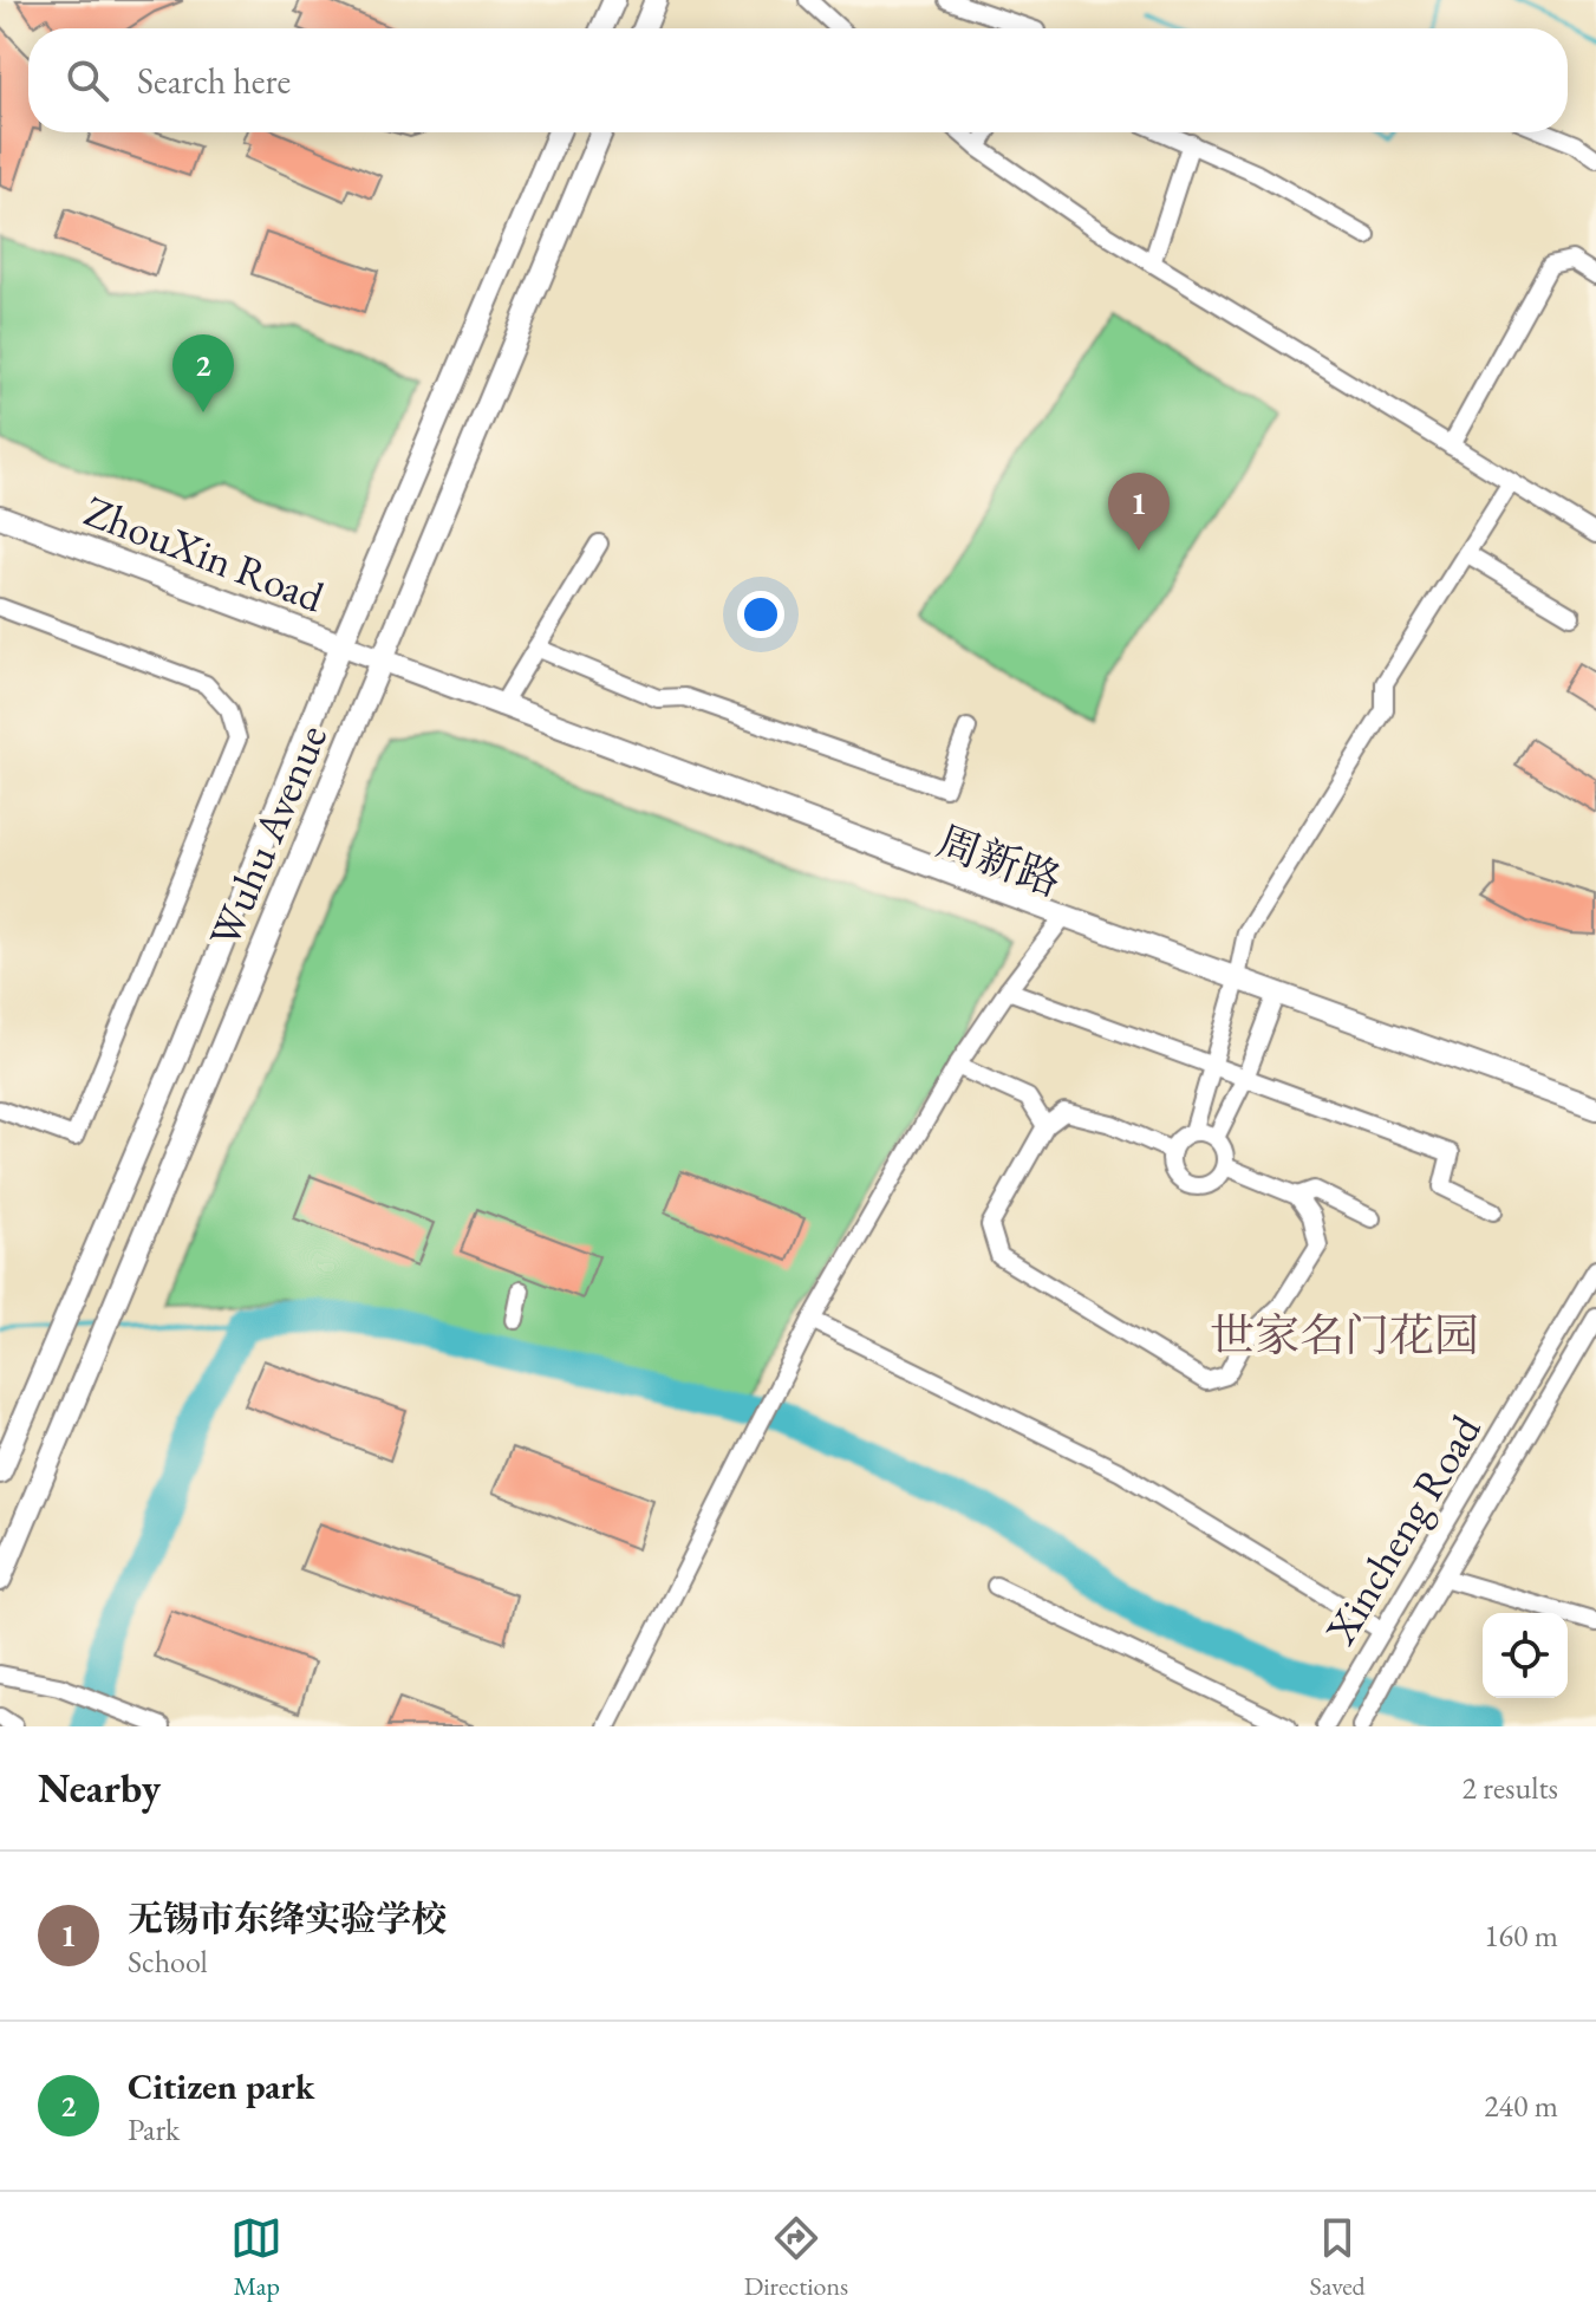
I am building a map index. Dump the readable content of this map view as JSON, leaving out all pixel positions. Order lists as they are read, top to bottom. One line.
{"streets":{"main road":["ZhouXin Road","Wuhu Avenue","周新路"],"street":["Xincheng Road"]},"crossings":[["ZhouXin Road","Wuhu Avenue"],["ZhouXin Road","周新路"],["Wuhu Avenue","周新路"]],"districts":["世家名门花园"],"page":{"search":"Search here","pins":["2","1"],"heading":["Nearby","2 results"],"list":[{"mark":"1","name":"无锡市东绛实验学校","note":"School","value":"160 m"},{"mark":"2","name":"Citizen park","note":"Park","value":"240 m"}],"nav":["Map","Directions","Saved"]}}
